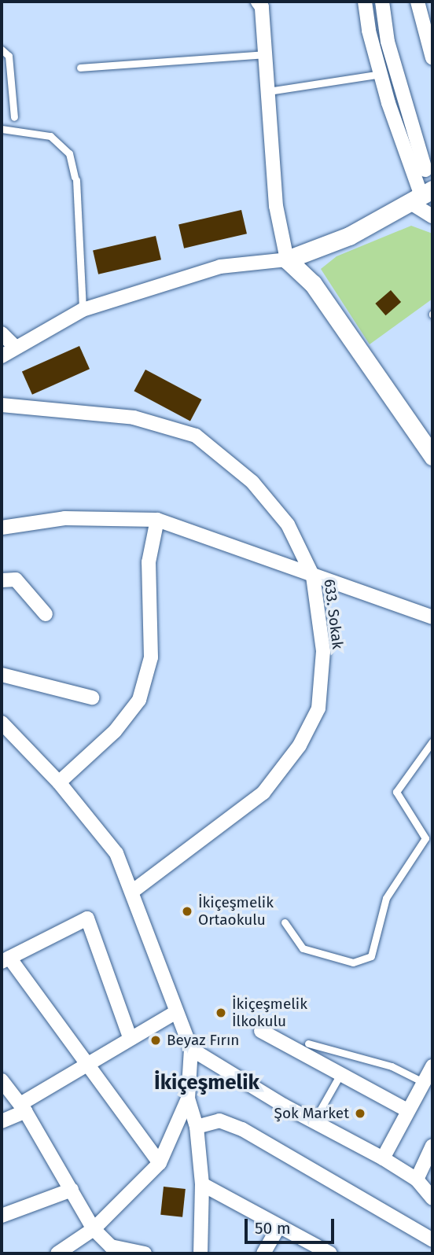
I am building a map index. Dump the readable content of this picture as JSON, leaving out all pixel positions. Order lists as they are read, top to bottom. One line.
{"streets":{"street":["633. Sokak"]},"districts":["İkiçeşmelik"],"places":["İkiçeşmelik Ortaokulu","İkiçeşmelik İlkokulu","Beyaz Fırın","Şok Market"],"scale_bar":"50 m"}
